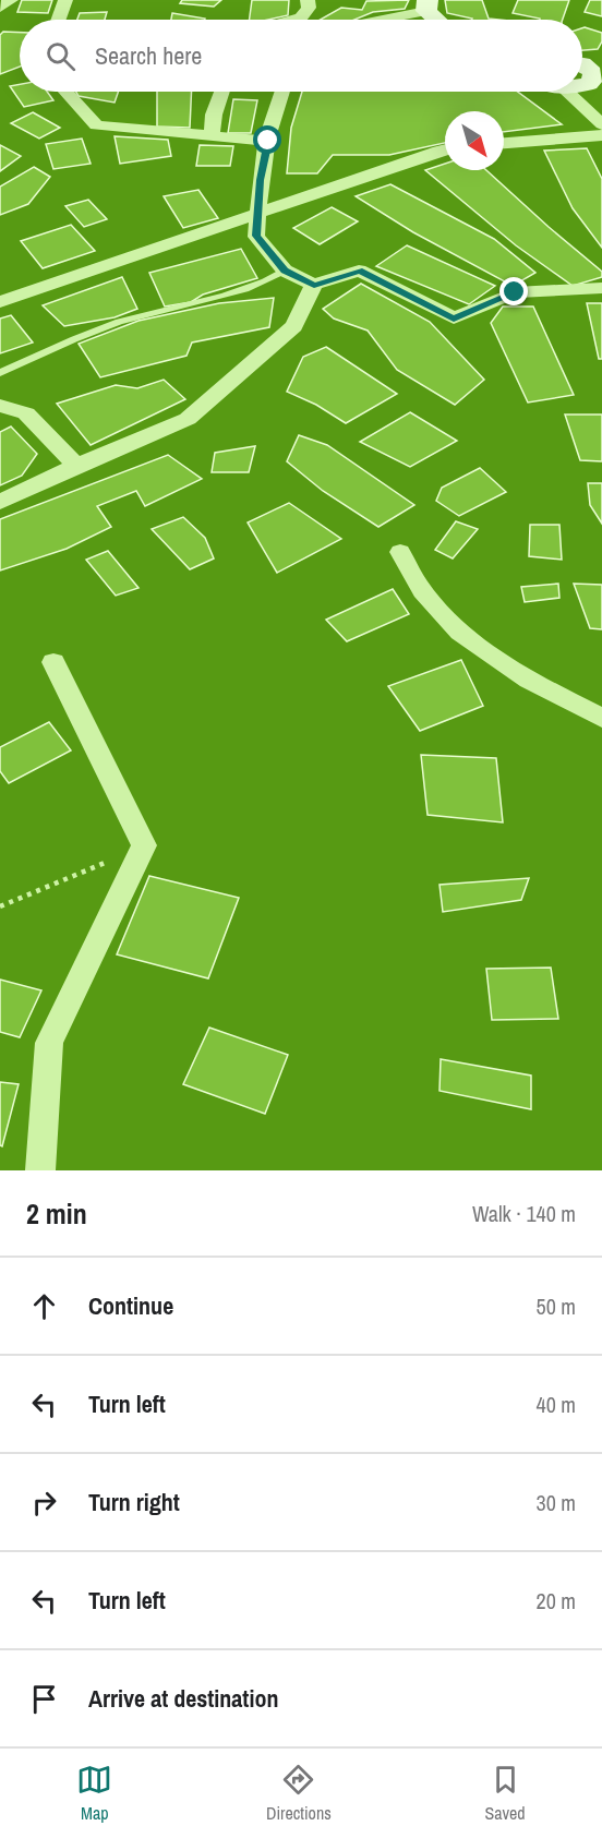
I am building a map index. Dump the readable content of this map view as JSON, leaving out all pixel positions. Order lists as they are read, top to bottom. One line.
{"north":"bottom right","page":{"search":"Search here","heading":["2 min","Walk · 140 m"],"list":[["Continue","50 m"],["Turn left","40 m"],["Turn right","30 m"],["Turn left","20 m"],"Arrive at destination"],"nav":["Map","Directions","Saved"]}}
